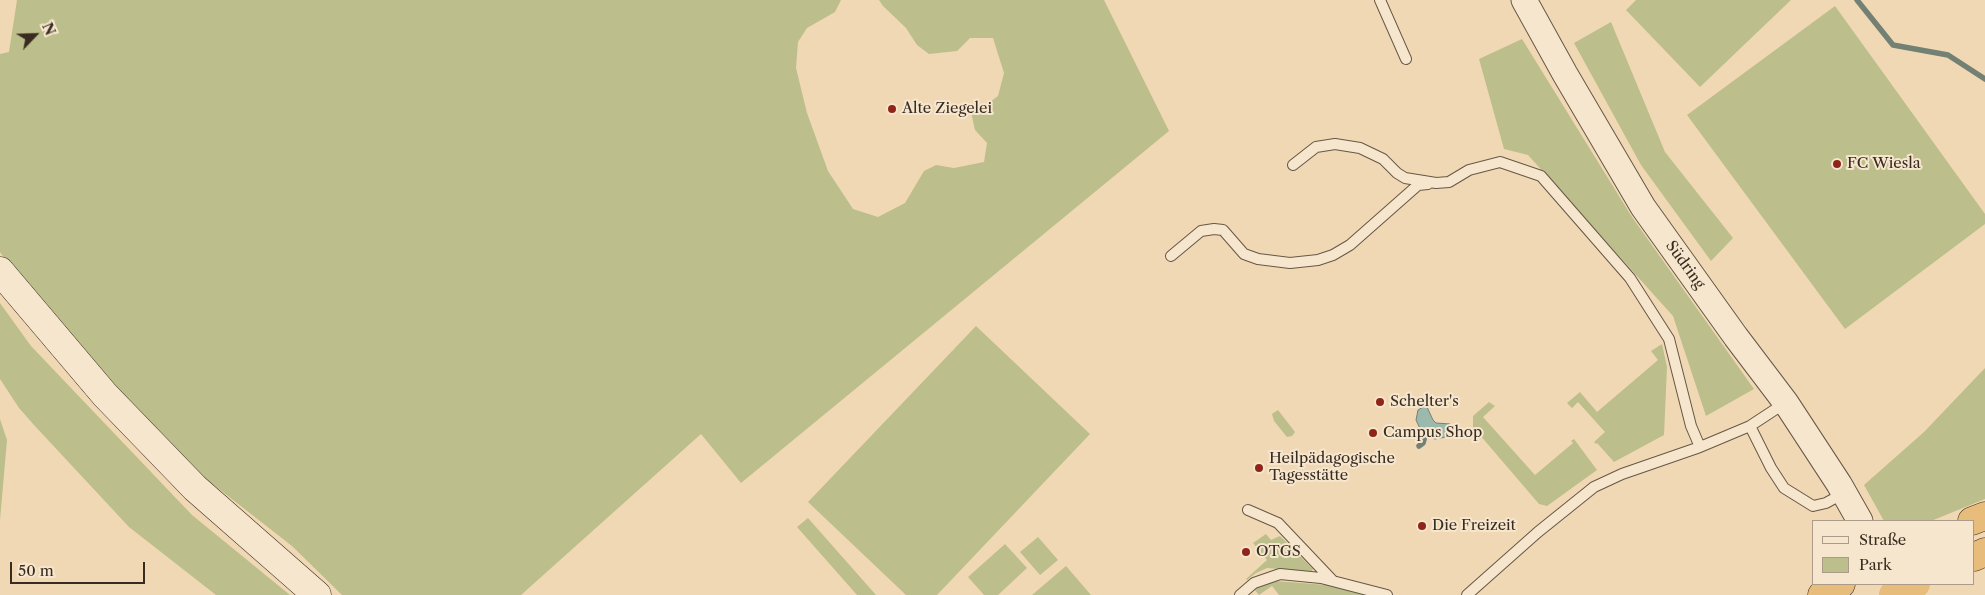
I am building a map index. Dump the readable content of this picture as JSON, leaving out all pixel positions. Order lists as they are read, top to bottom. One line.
{"streets":{"street":["Südring"]},"places":["Alte Ziegelei","FC Wiesla","Schelter's","Campus Shop","Heilpädagogische Tagesstätte","Die Freizeit","OTGS"],"legend":["Straße","Park"],"scale_bar":"50 m","north":"top right"}
